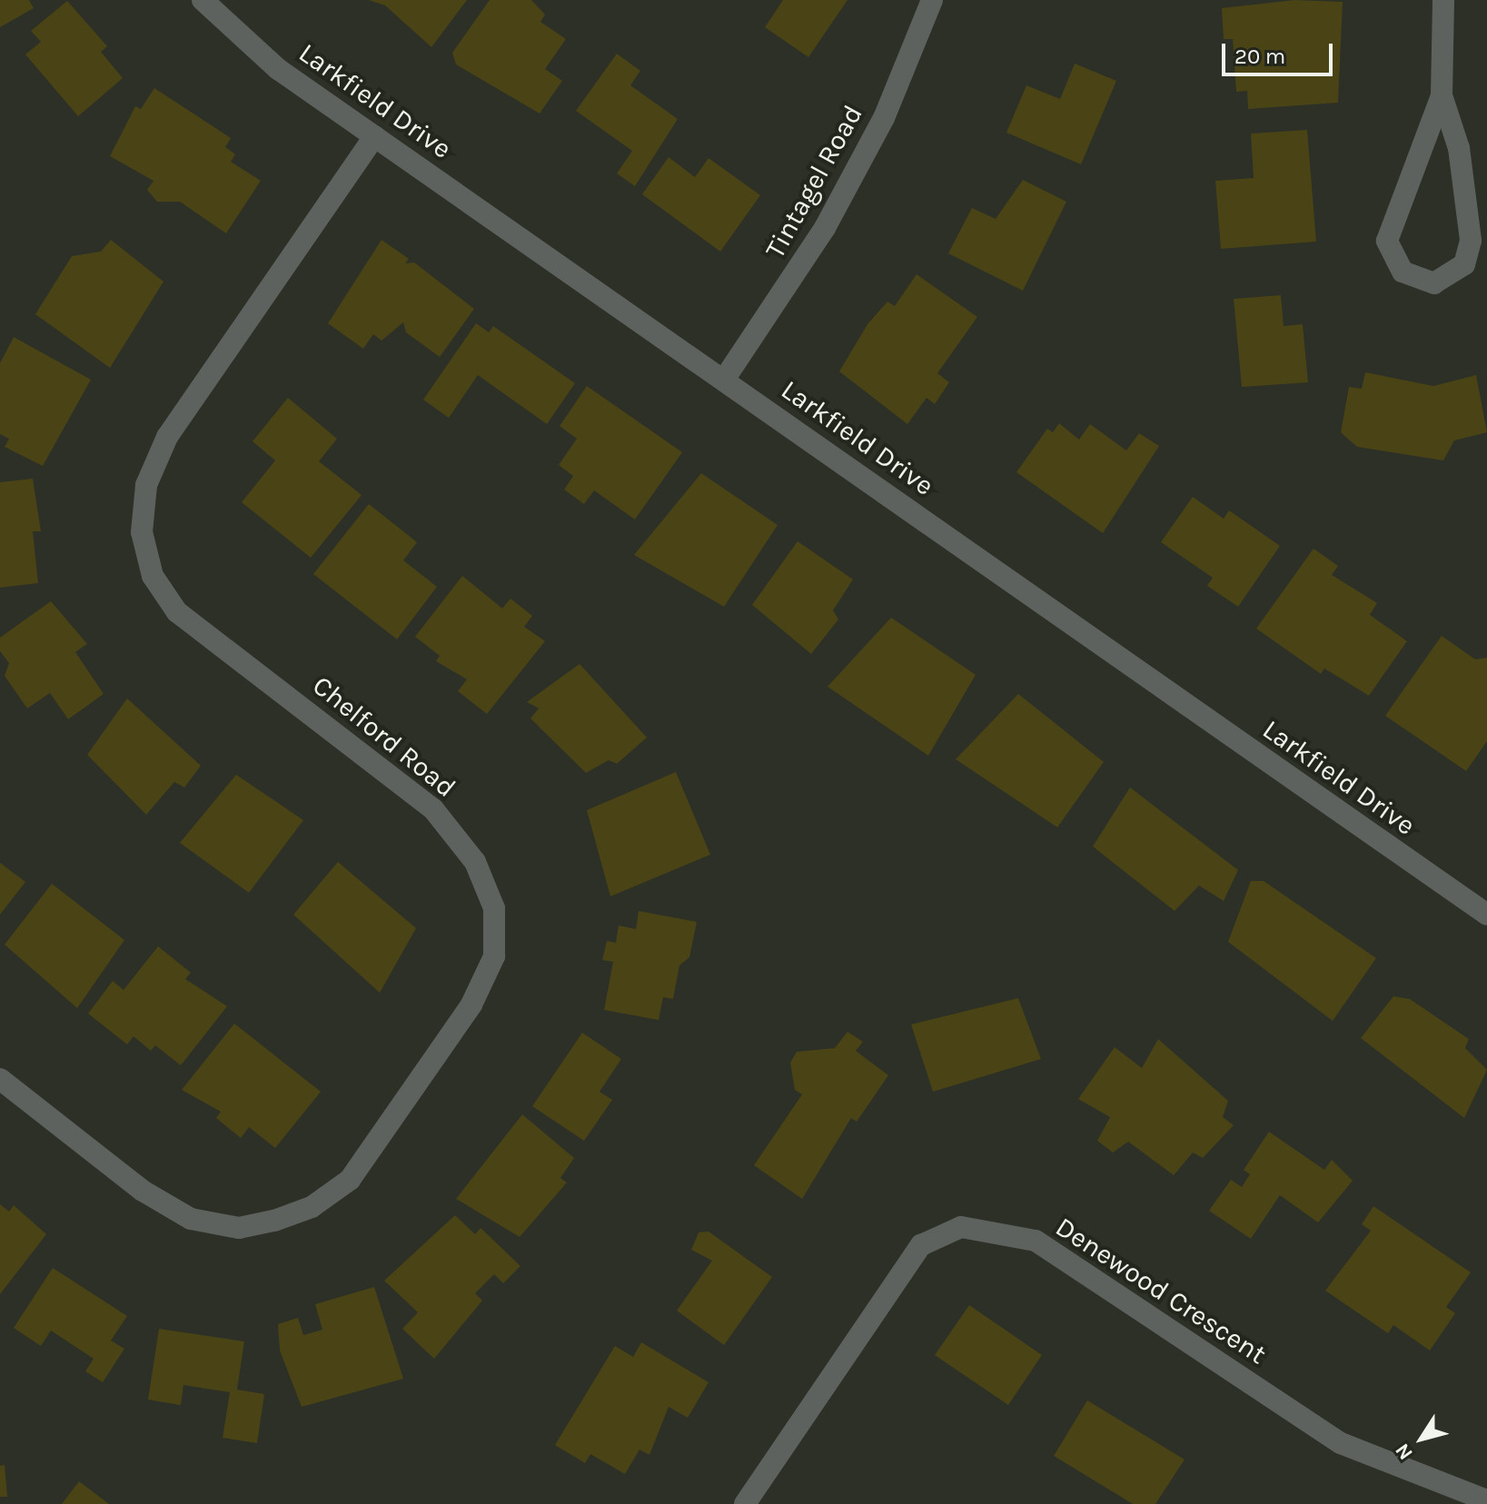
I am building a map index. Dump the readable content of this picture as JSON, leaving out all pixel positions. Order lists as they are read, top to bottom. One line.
{"streets":{"street":["Larkfield Drive","Tintagel Road","Chelford Road","Denewood Crescent"]},"crossings":[["Larkfield Drive","Tintagel Road"],["Larkfield Drive","Chelford Road"]],"scale_bar":"20 m","north":"bottom left"}
